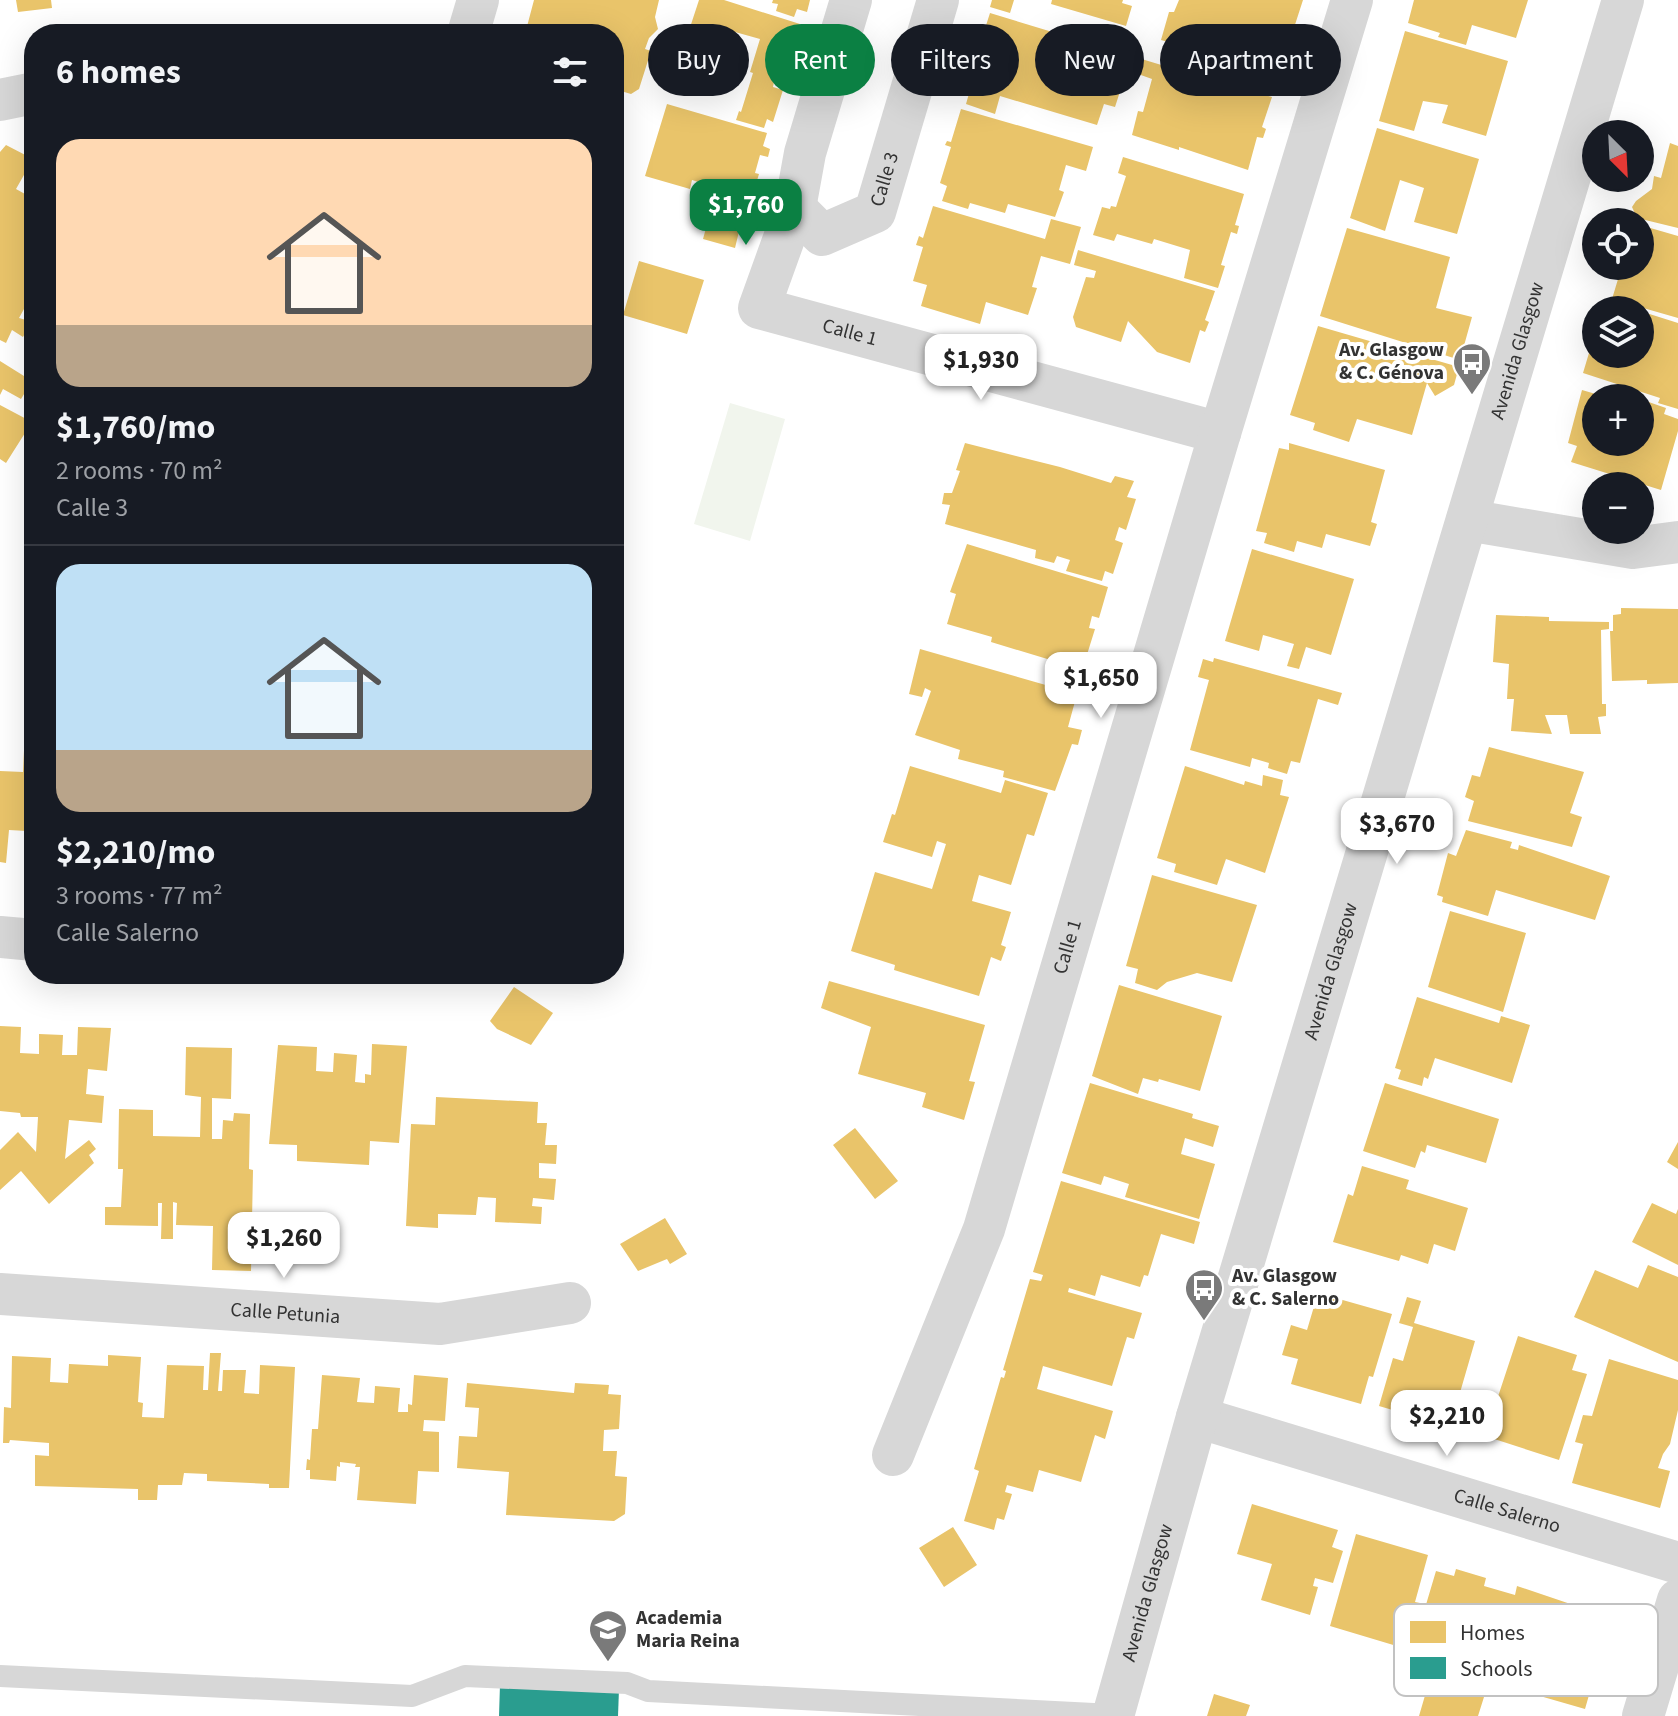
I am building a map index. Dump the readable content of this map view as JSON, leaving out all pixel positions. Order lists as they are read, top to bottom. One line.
{"streets":{"street":["Calle 3","Calle 1","Avenida Glasgow","Calle Petunia","Calle Salerno"]},"crossings":[["Calle 3","Calle 1"],["Avenida Glasgow","Calle Salerno"]],"places":{"bus stop":["Av. Glasgow & C. Génova","Av. Glasgow & C. Salerno"],"school or university":["Academia Maria Reina"]},"legend":["Homes","Schools"],"north":"bottom right","page":{"chip":["Buy","Rent","Filters","New","Apartment"],"heading":"6 homes","map_buttons":["+","−"],"list":[{"name":"$1,760/mo","note":"2 rooms · 70 m² · Calle 3"},{"name":"$2,210/mo","note":"3 rooms · 77 m² · Calle Salerno"}],"price":["$1,760","$1,930","$1,650","$3,670","$1,260","$2,210"]}}
